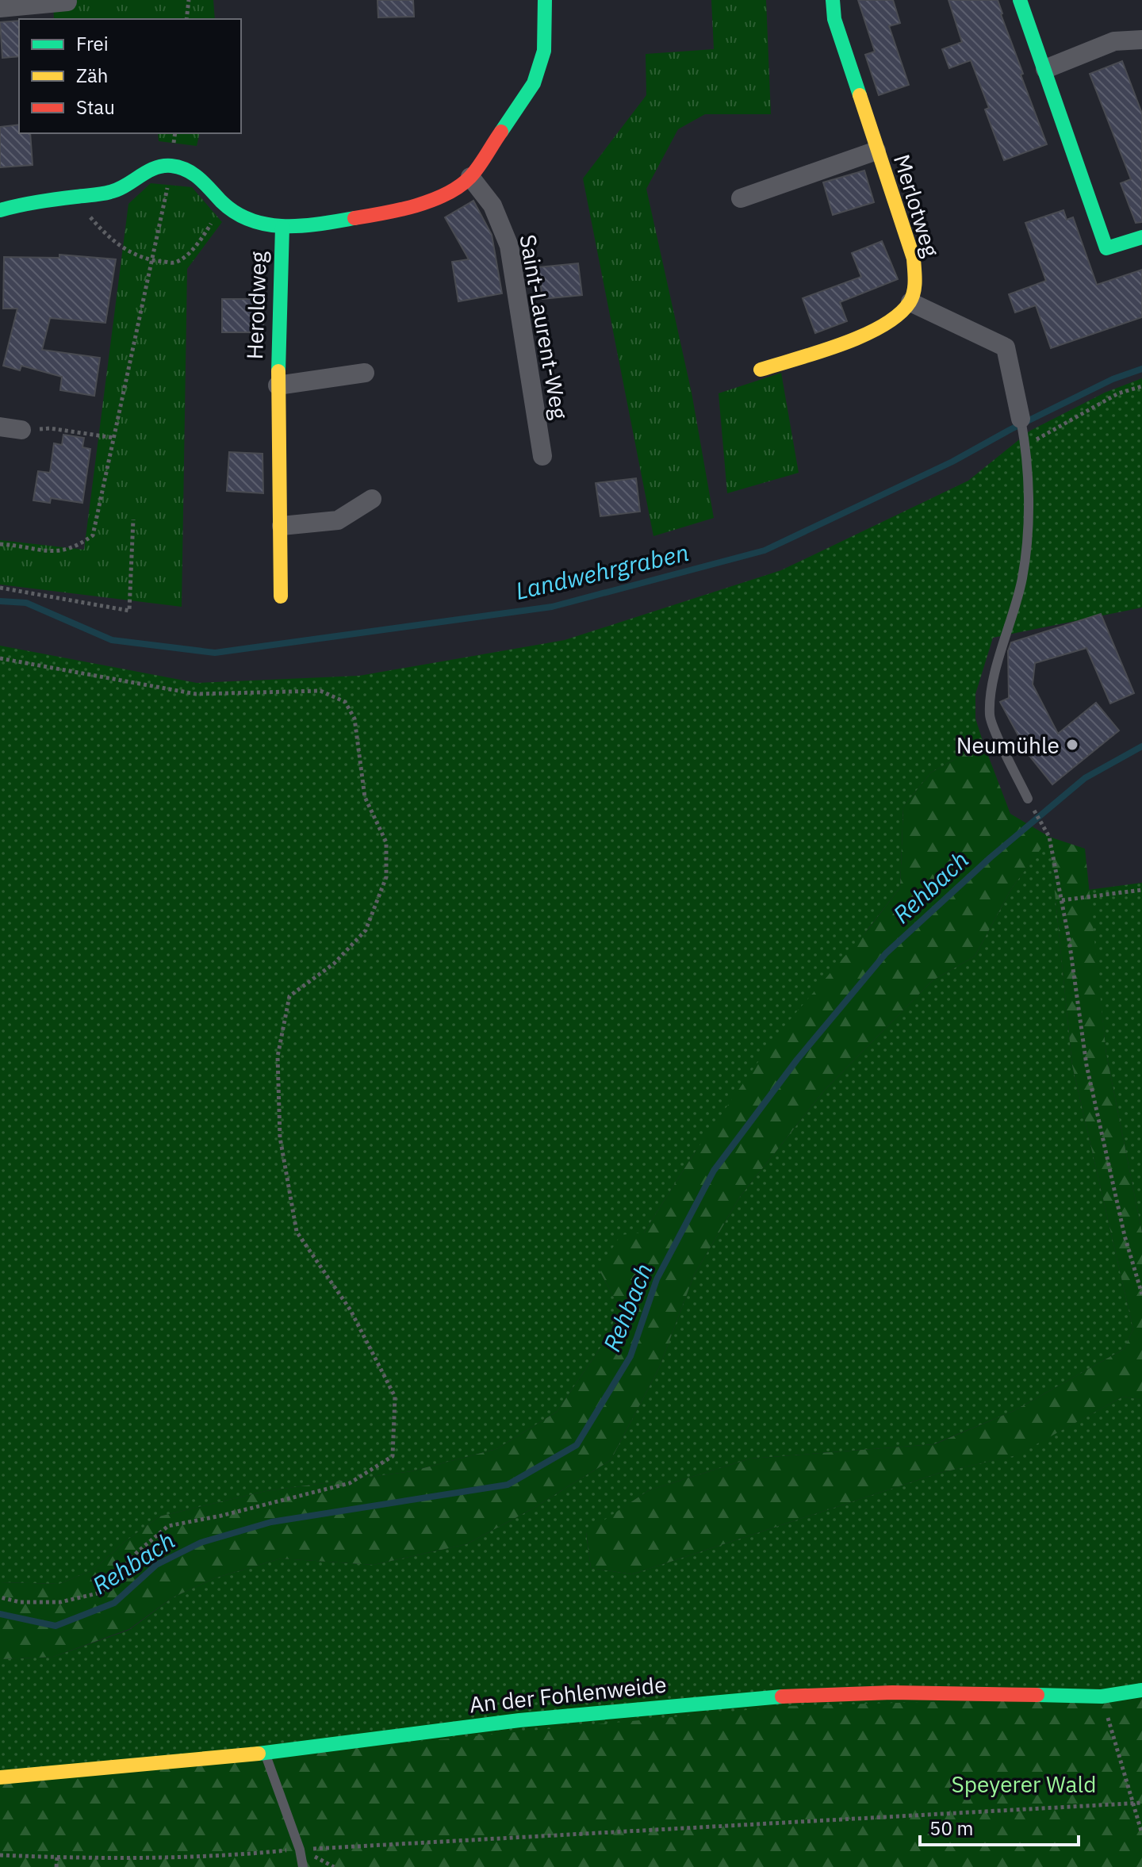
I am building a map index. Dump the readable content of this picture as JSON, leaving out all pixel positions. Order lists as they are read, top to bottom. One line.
{"streets":{"street":["Merlotweg","Heroldweg","Saint-Laurent-Weg","An der Fohlenweide"]},"water":["Landwehrgraben","Rehbach"],"parks":["Speyerer Wald"],"places":["Neumühle"],"legend":["Frei","Zäh","Stau"],"scale_bar":"50 m"}
